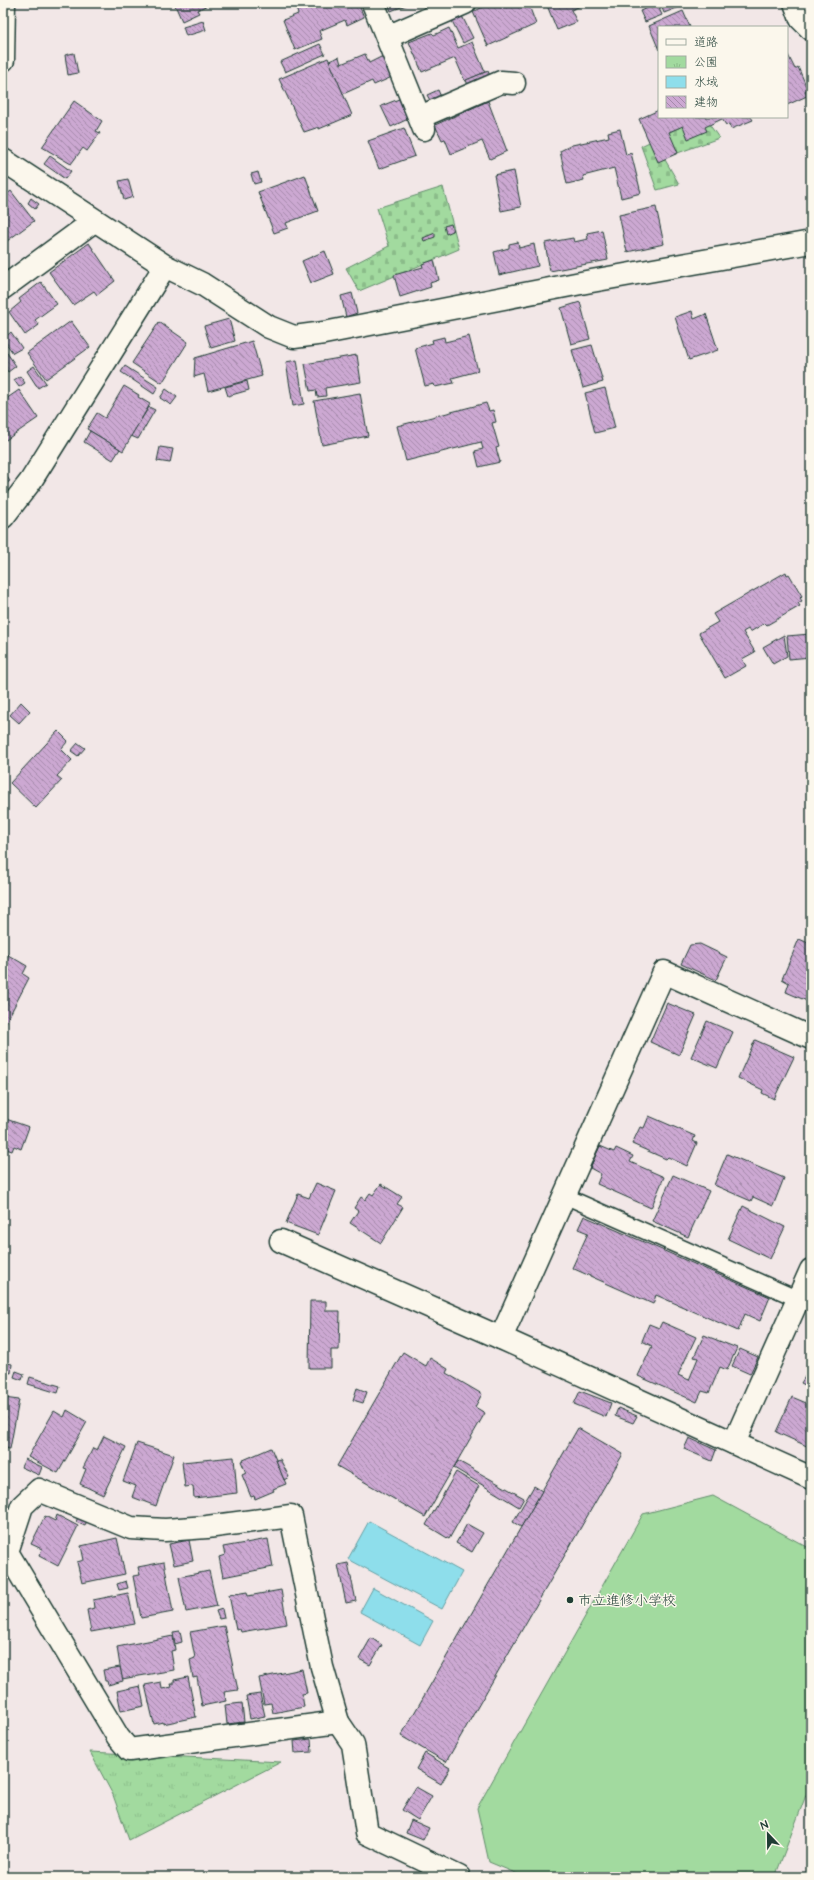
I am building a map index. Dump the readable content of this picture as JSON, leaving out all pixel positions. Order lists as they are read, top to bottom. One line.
{"places":["市立進修小学校"],"legend":["道路","公園","水域","建物"],"north":"top"}
